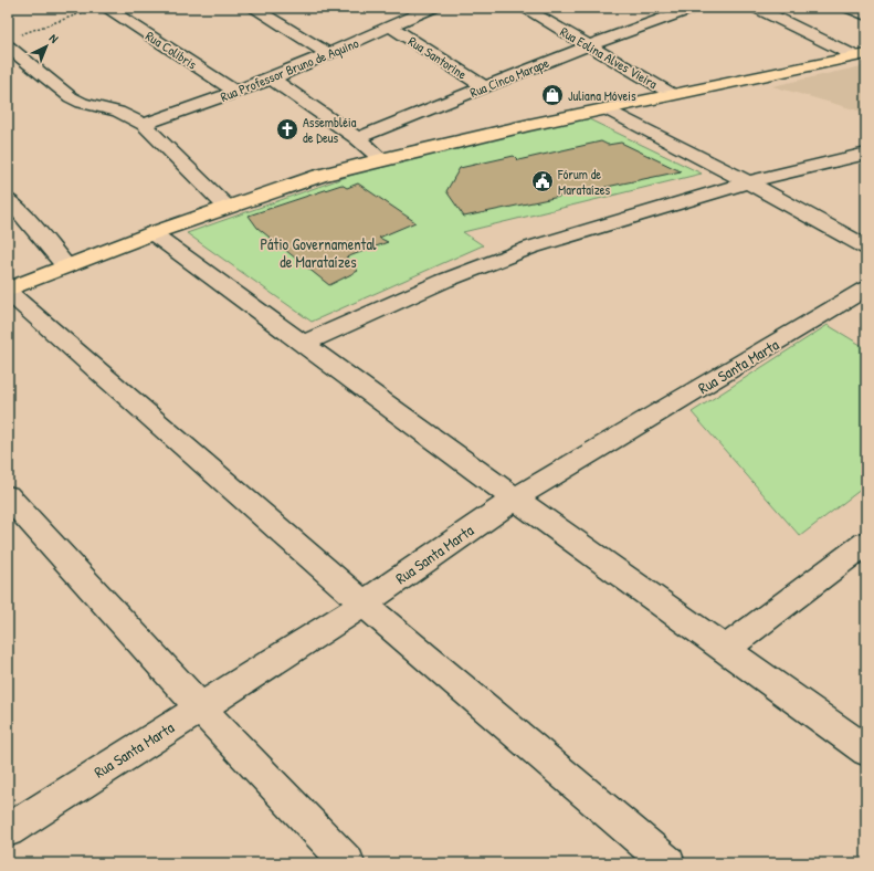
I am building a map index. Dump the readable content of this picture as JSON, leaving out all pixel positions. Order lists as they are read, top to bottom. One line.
{"streets":{"street":["Rua Colibris","Rua Santorine","Rua Eolina Alves Vieira","Rua Professor Bruno de Aquino","Rua Cinco Marape","Rua Santa Marta"]},"crossings":[["Rua Colibris","Rua Professor Bruno de Aquino"],["Rua Santorine","Rua Professor Bruno de Aquino"],["Rua Santorine","Rua Cinco Marape"],["Rua Eolina Alves Vieira","Rua Cinco Marape"]],"parks":["Pátio Governamental de Marataízes"],"places":{"shop":["Juliana Móveis"],"church":["Assembléia de Deus"],"public building":["Fórum de Marataízes"]},"north":"top right"}
